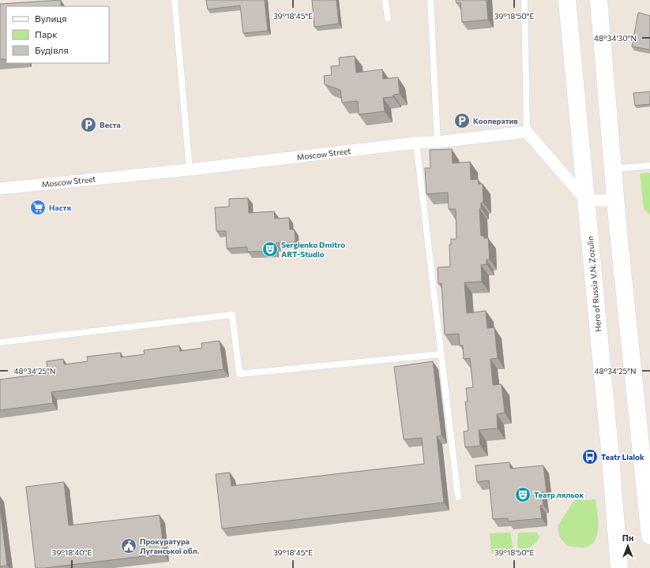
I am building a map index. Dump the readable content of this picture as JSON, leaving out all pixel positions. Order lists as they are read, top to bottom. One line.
{"streets":{"main road":["Hero of Russia V.N. Zozulin"],"street":["Moscow Street"]},"places":{"parking":["Кооператив","Веста"],"supermarket":["Настя"],"theatre":["Sergienko Dmitro ART-Studio","Театр ляльок"],"bus stop":["Teatr Lialok"],"public building":["Прокуратура Луганської обл."]},"legend":["Вулиця","Парк","Будівля"],"north":"top","coordinates":["39°18'45\"E","39°18'50\"E","48°34'30\"N","48°34'25\"N","39°18'40\"E"]}
